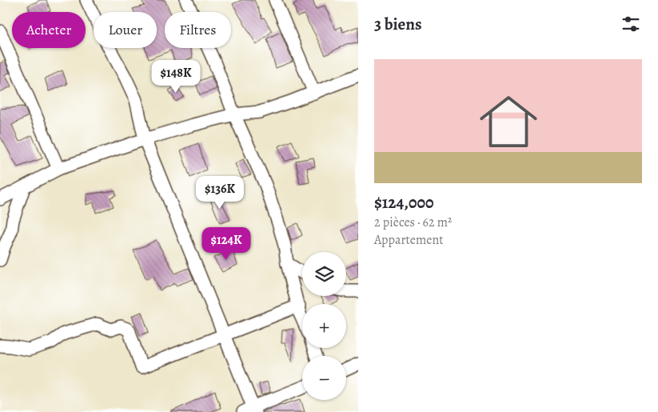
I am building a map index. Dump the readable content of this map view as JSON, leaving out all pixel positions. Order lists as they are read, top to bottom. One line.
{"page":{"heading":"3 biens","chip":["Acheter","Louer","Filtres"],"list":[{"name":"$124,000","note":"2 pièces · 62 m² · Appartement"}],"price":["$148K","$136K","$124K"],"map_buttons":["+","−"]}}
